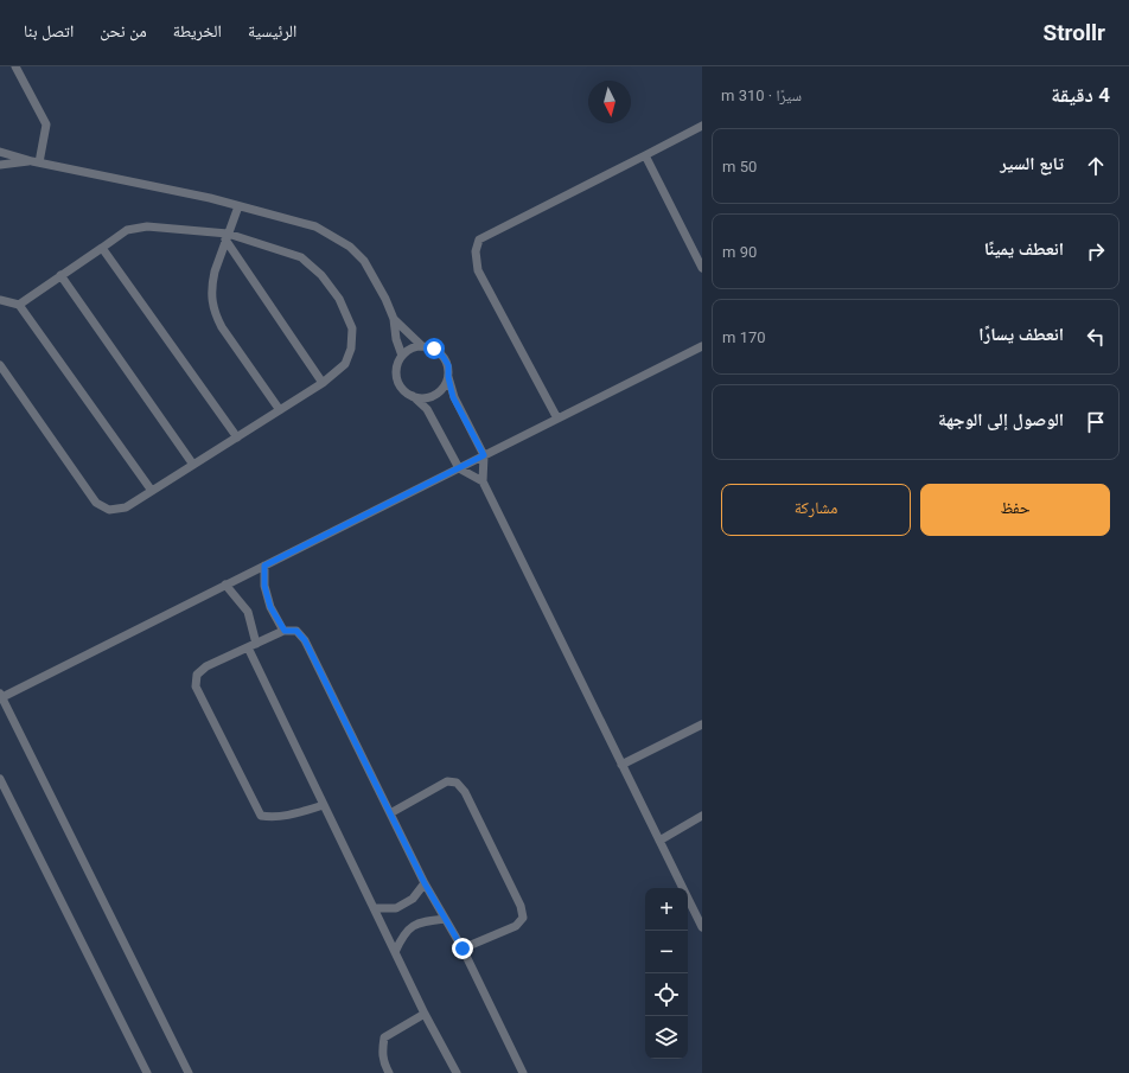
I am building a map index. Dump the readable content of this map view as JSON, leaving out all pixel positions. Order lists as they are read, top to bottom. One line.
{"north":"bottom","page":{"header":"Strollr","nav":["الرئيسية","الخريطة","من نحن","اتصل بنا"],"heading":["4 دقيقة","سيرًا · 310 m"],"list":[["تابع السير","50 m"],["انعطف يمينًا","90 m"],["انعطف يسارًا","170 m"],"الوصول إلى الوجهة"],"buttons":["حفظ","مشاركة"],"map_buttons":["+","−"]}}
